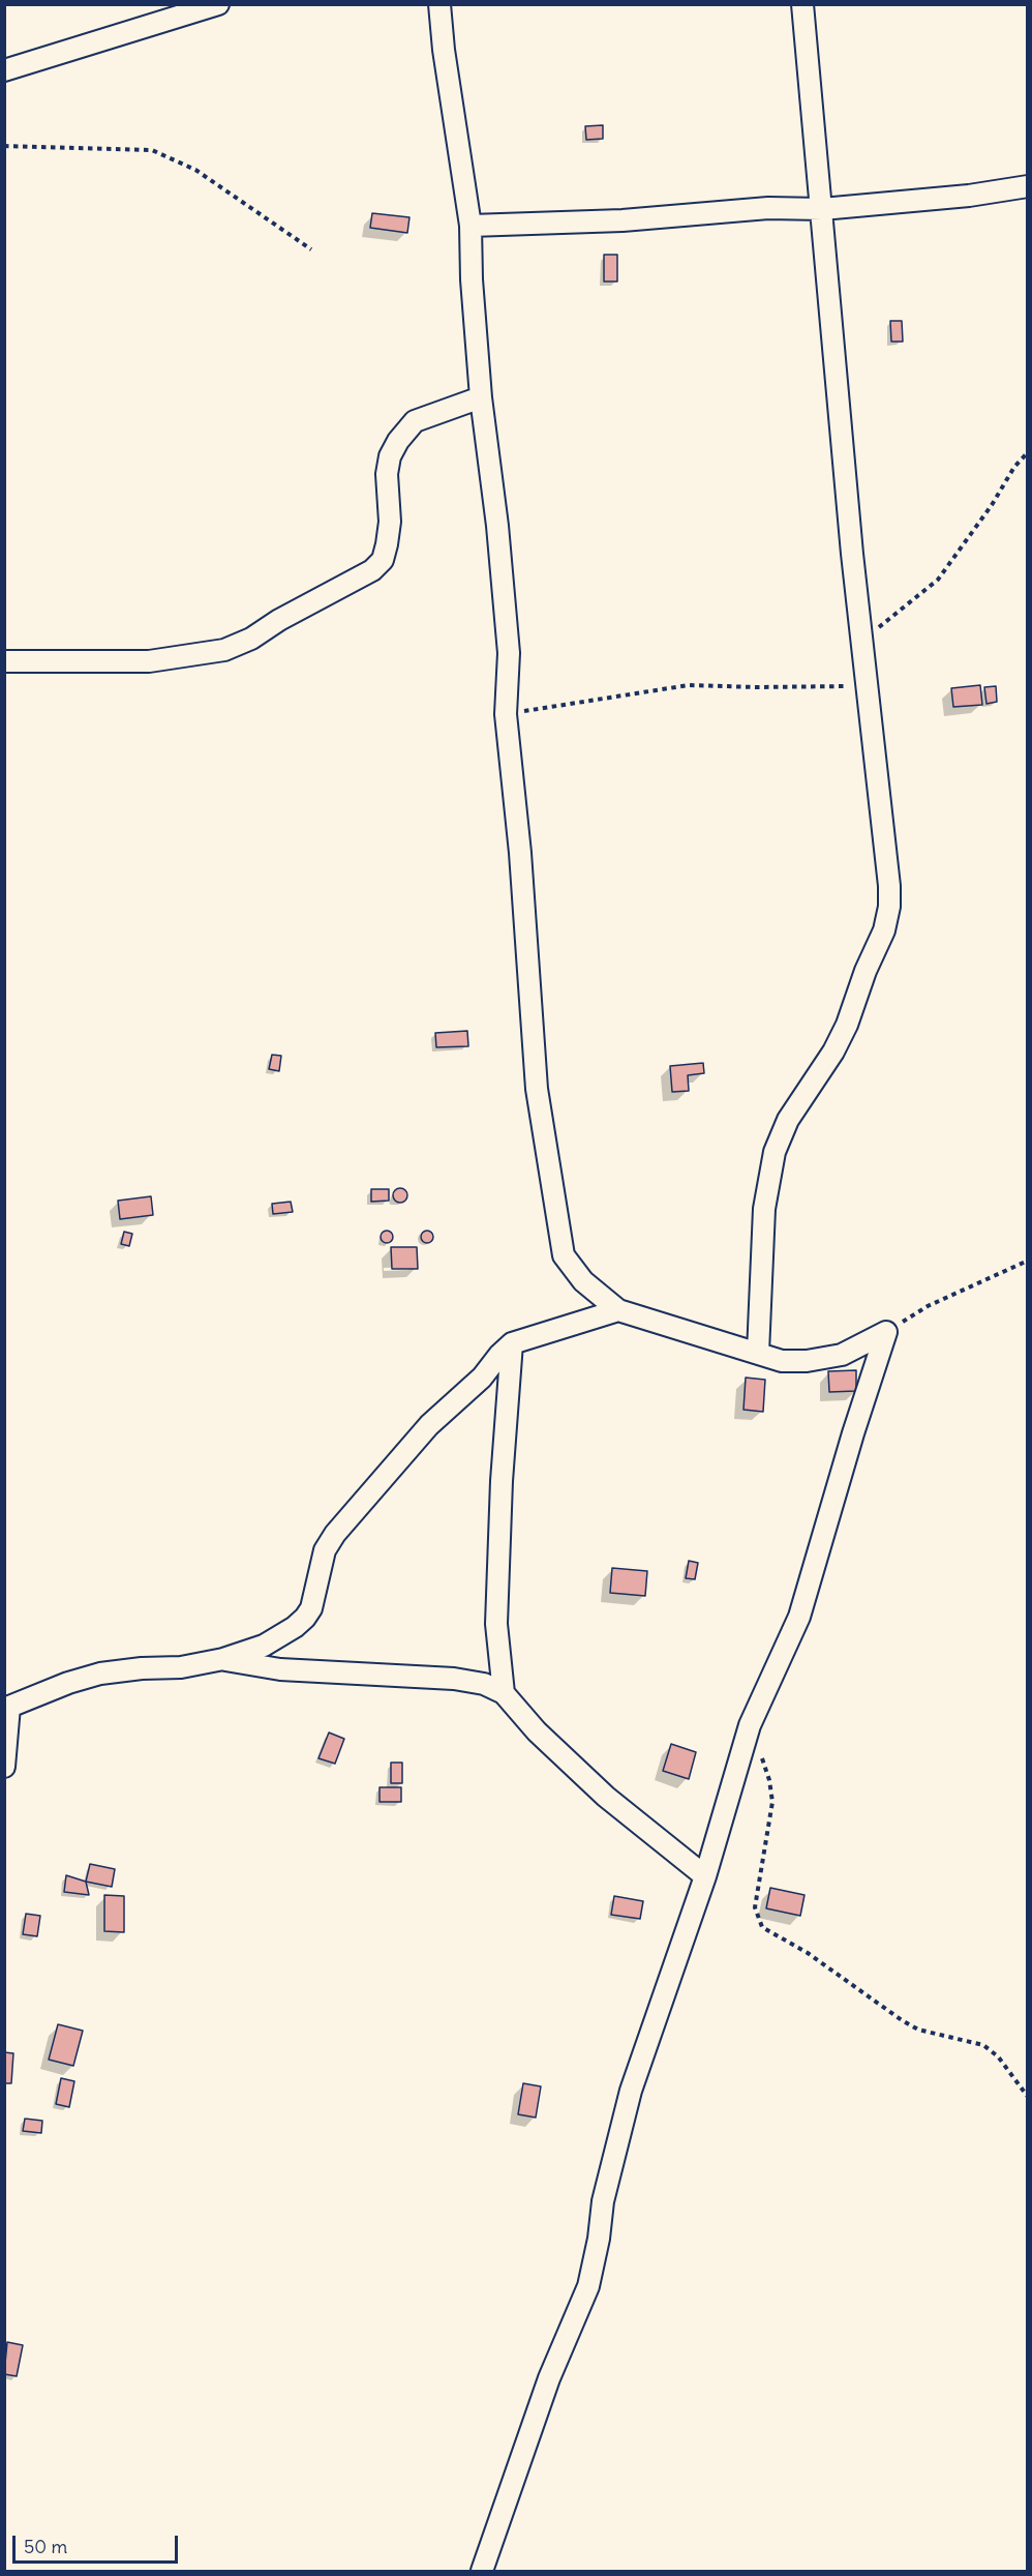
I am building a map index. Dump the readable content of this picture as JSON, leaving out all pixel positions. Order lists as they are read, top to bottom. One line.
{"scale_bar":"50 m"}
